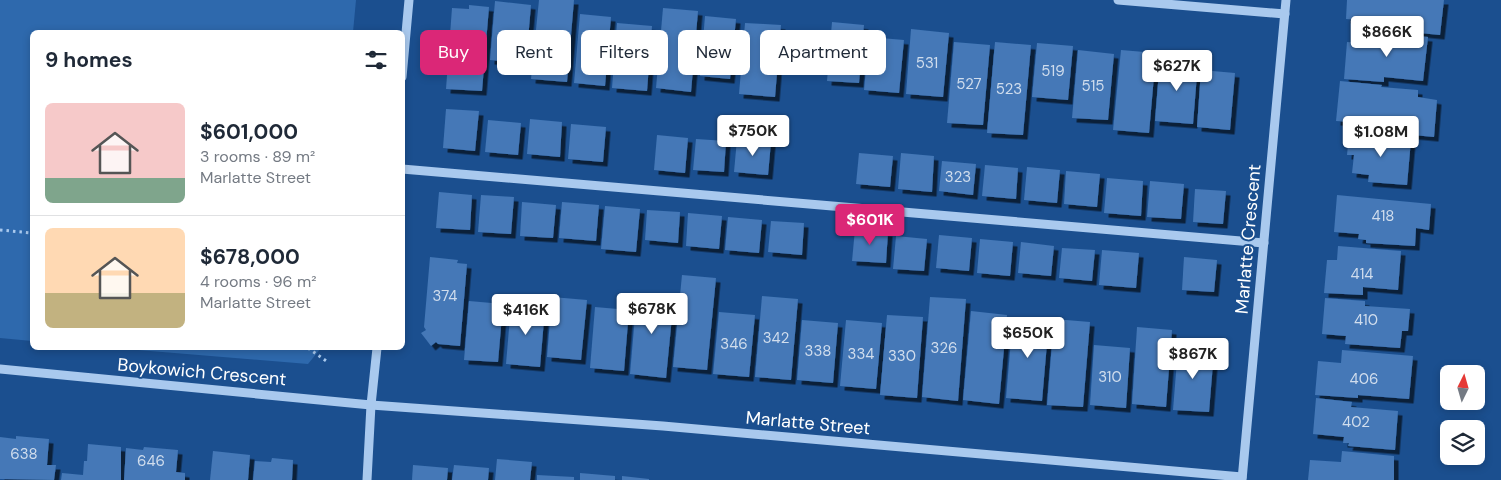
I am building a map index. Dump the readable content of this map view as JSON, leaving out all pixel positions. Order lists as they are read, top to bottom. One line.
{"streets":{"street":["Marlatte Crescent","Boykowich Crescent","Marlatte Street"]},"crossings":[["Marlatte Crescent","Marlatte Street"],["Boykowich Crescent","Marlatte Street"]],"house_numbers":["531","519","527","515","523","323","418","414","374","410","342","346","326","338","334","330","310","406","402","638","646"],"north":"top","page":{"price":["$866K","$627K","$750K","$1.08M","$601K","$678K","$416K","$650K","$867K"],"chip":["Buy","Rent","Filters","New","Apartment"],"heading":"9 homes","list":[{"name":"$601,000","note":"3 rooms · 89 m² · Marlatte Street"},{"name":"$678,000","note":"4 rooms · 96 m² · Marlatte Street"}]}}
